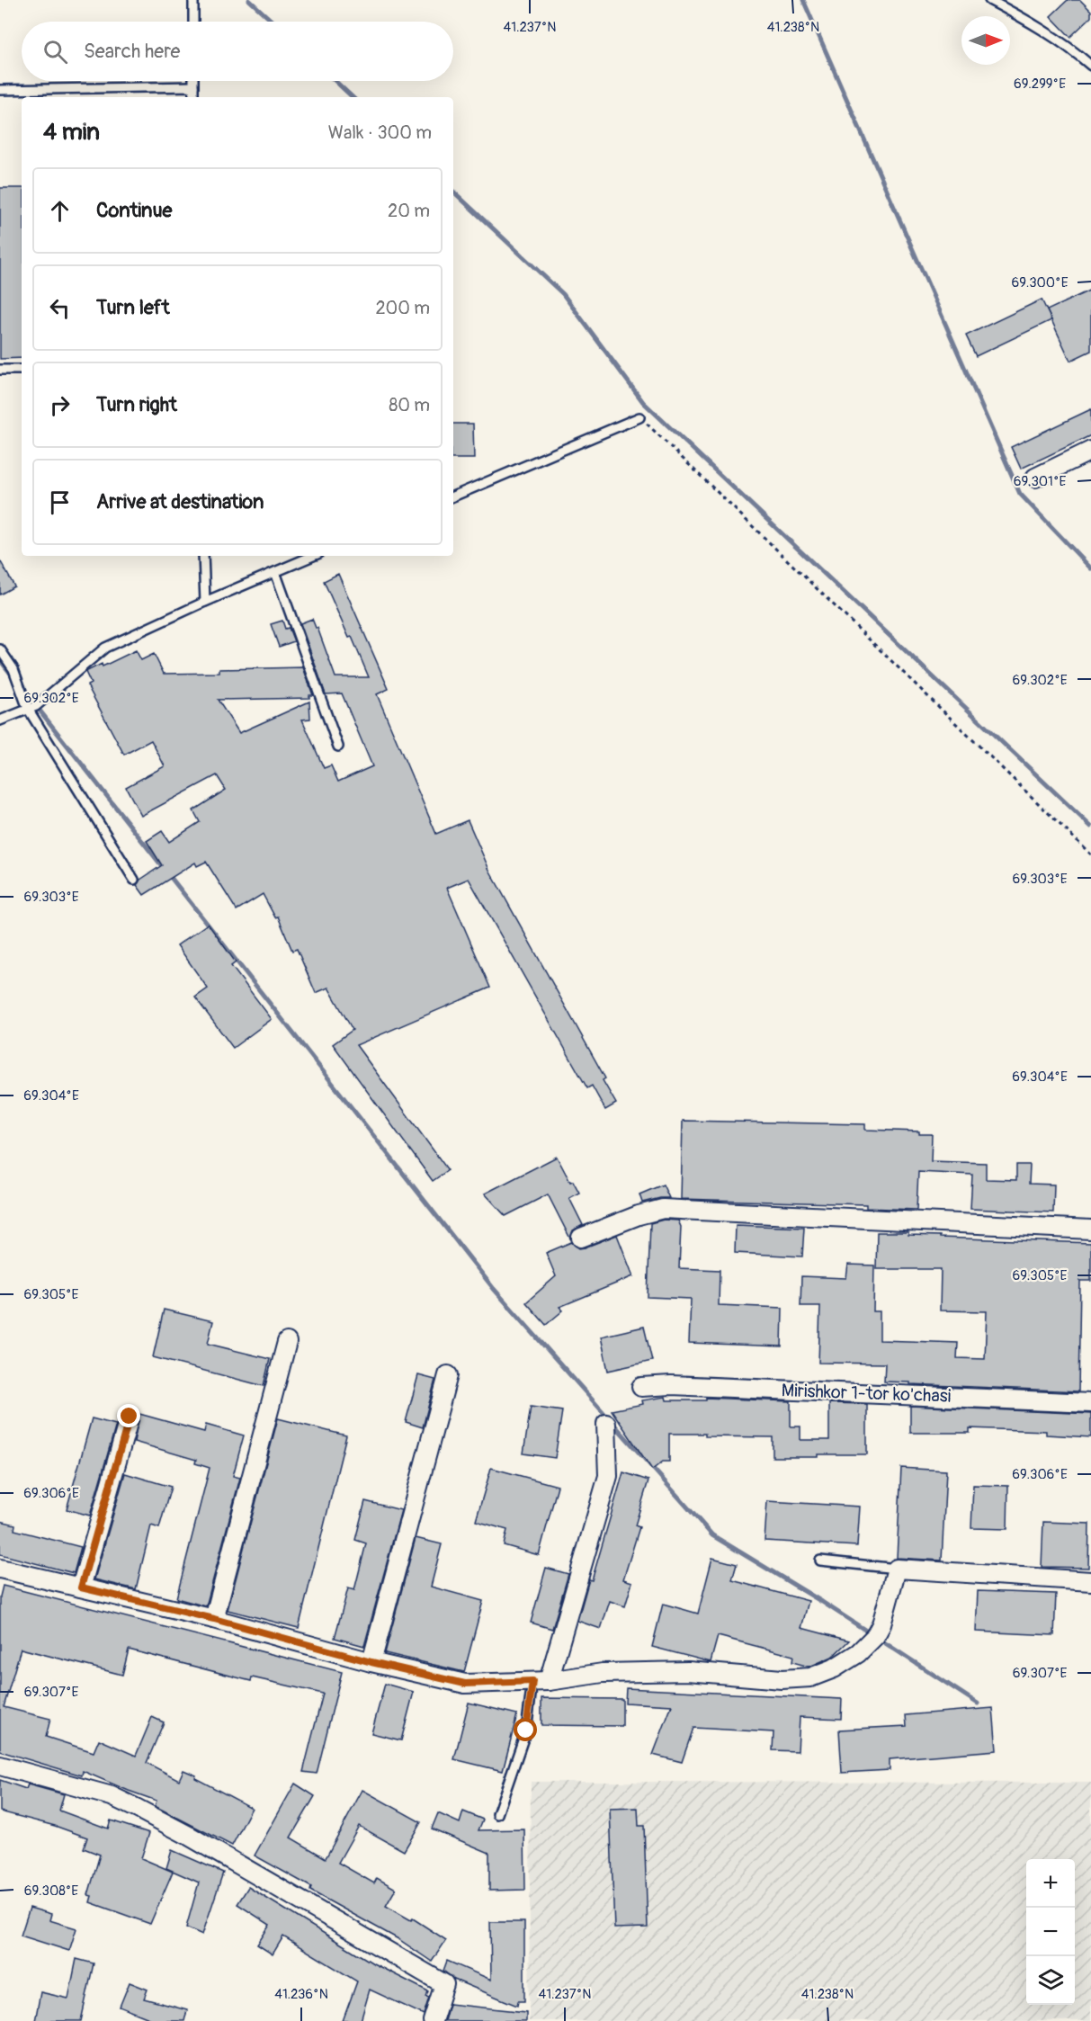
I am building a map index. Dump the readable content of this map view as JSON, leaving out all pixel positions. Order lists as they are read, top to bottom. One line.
{"streets":{"street":["Mirishkor 1-tor ko'chasi"]},"north":"right","page":{"search":"Search here","heading":["4 min","Walk · 300 m"],"list":[["Continue","20 m"],["Turn left","200 m"],["Turn right","80 m"],"Arrive at destination"],"map_buttons":["+","−"]},"coordinates":["41.237°N","41.238°N","69.299°E","69.300°E","69.301°E","69.302°E","69.303°E","69.304°E","69.305°E","69.306°E","69.307°E","69.308°E","41.236°N"]}
